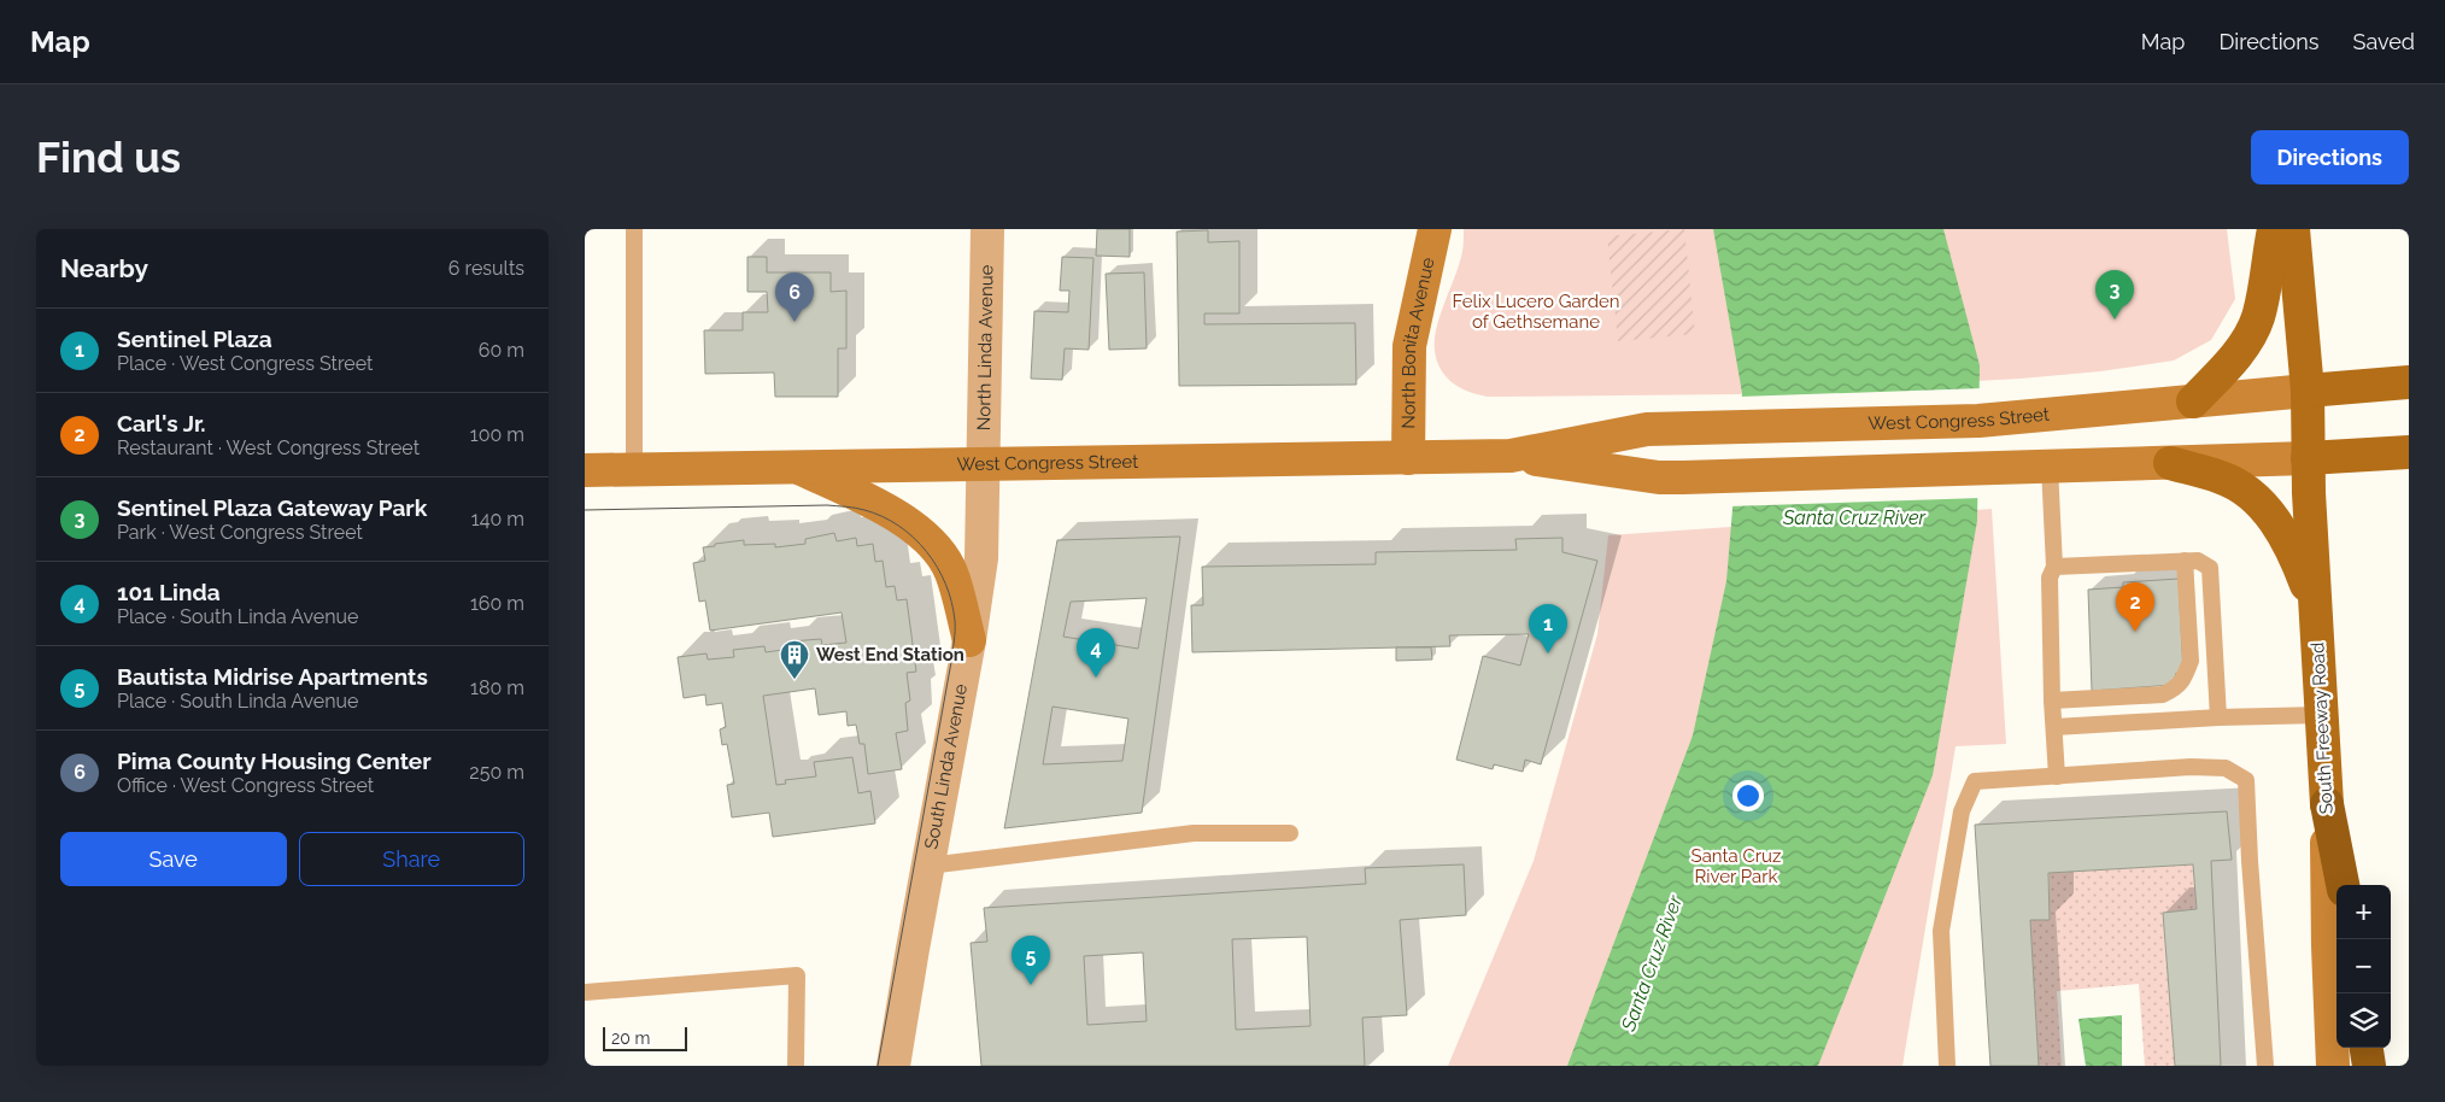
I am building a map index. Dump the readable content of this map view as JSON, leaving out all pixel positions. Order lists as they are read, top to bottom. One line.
{"streets":{"main road":["North Bonita Avenue","West Congress Street","South Freeway Road"],"street":["North Linda Avenue","South Linda Avenue"]},"crossings":[["North Bonita Avenue","West Congress Street"],["North Linda Avenue","West Congress Street"],["North Linda Avenue","South Linda Avenue"],["West Congress Street","South Freeway Road"],["West Congress Street","South Linda Avenue"]],"water":["Santa Cruz River"],"parks":["Felix Lucero Garden of Gethsemane","Santa Cruz River Park"],"places":{"building":["West End Station"]},"scale_bar":"20 m","page":{"header":"Map","nav":["Map","Directions","Saved"],"buttons":["Directions",["Save","Share"]],"title":"Find us","heading":["Nearby","6 results"],"pins":["3","6","2","1","4","5"],"list":[{"mark":"1","name":"Sentinel Plaza","note":"Place · West Congress Street","value":"60 m"},{"mark":"2","name":"Carl's Jr.","note":"Restaurant · West Congress Street","value":"100 m"},{"mark":"3","name":"Sentinel Plaza Gateway Park","note":"Park · West Congress Street","value":"140 m"},{"mark":"4","name":"101 Linda","note":"Place · South Linda Avenue","value":"160 m"},{"mark":"5","name":"Bautista Midrise Apartments","note":"Place · South Linda Avenue","value":"180 m"},{"mark":"6","name":"Pima County Housing Center","note":"Office · West Congress Street","value":"250 m"}],"map_buttons":["+","−"],"scale":"20 m"}}
